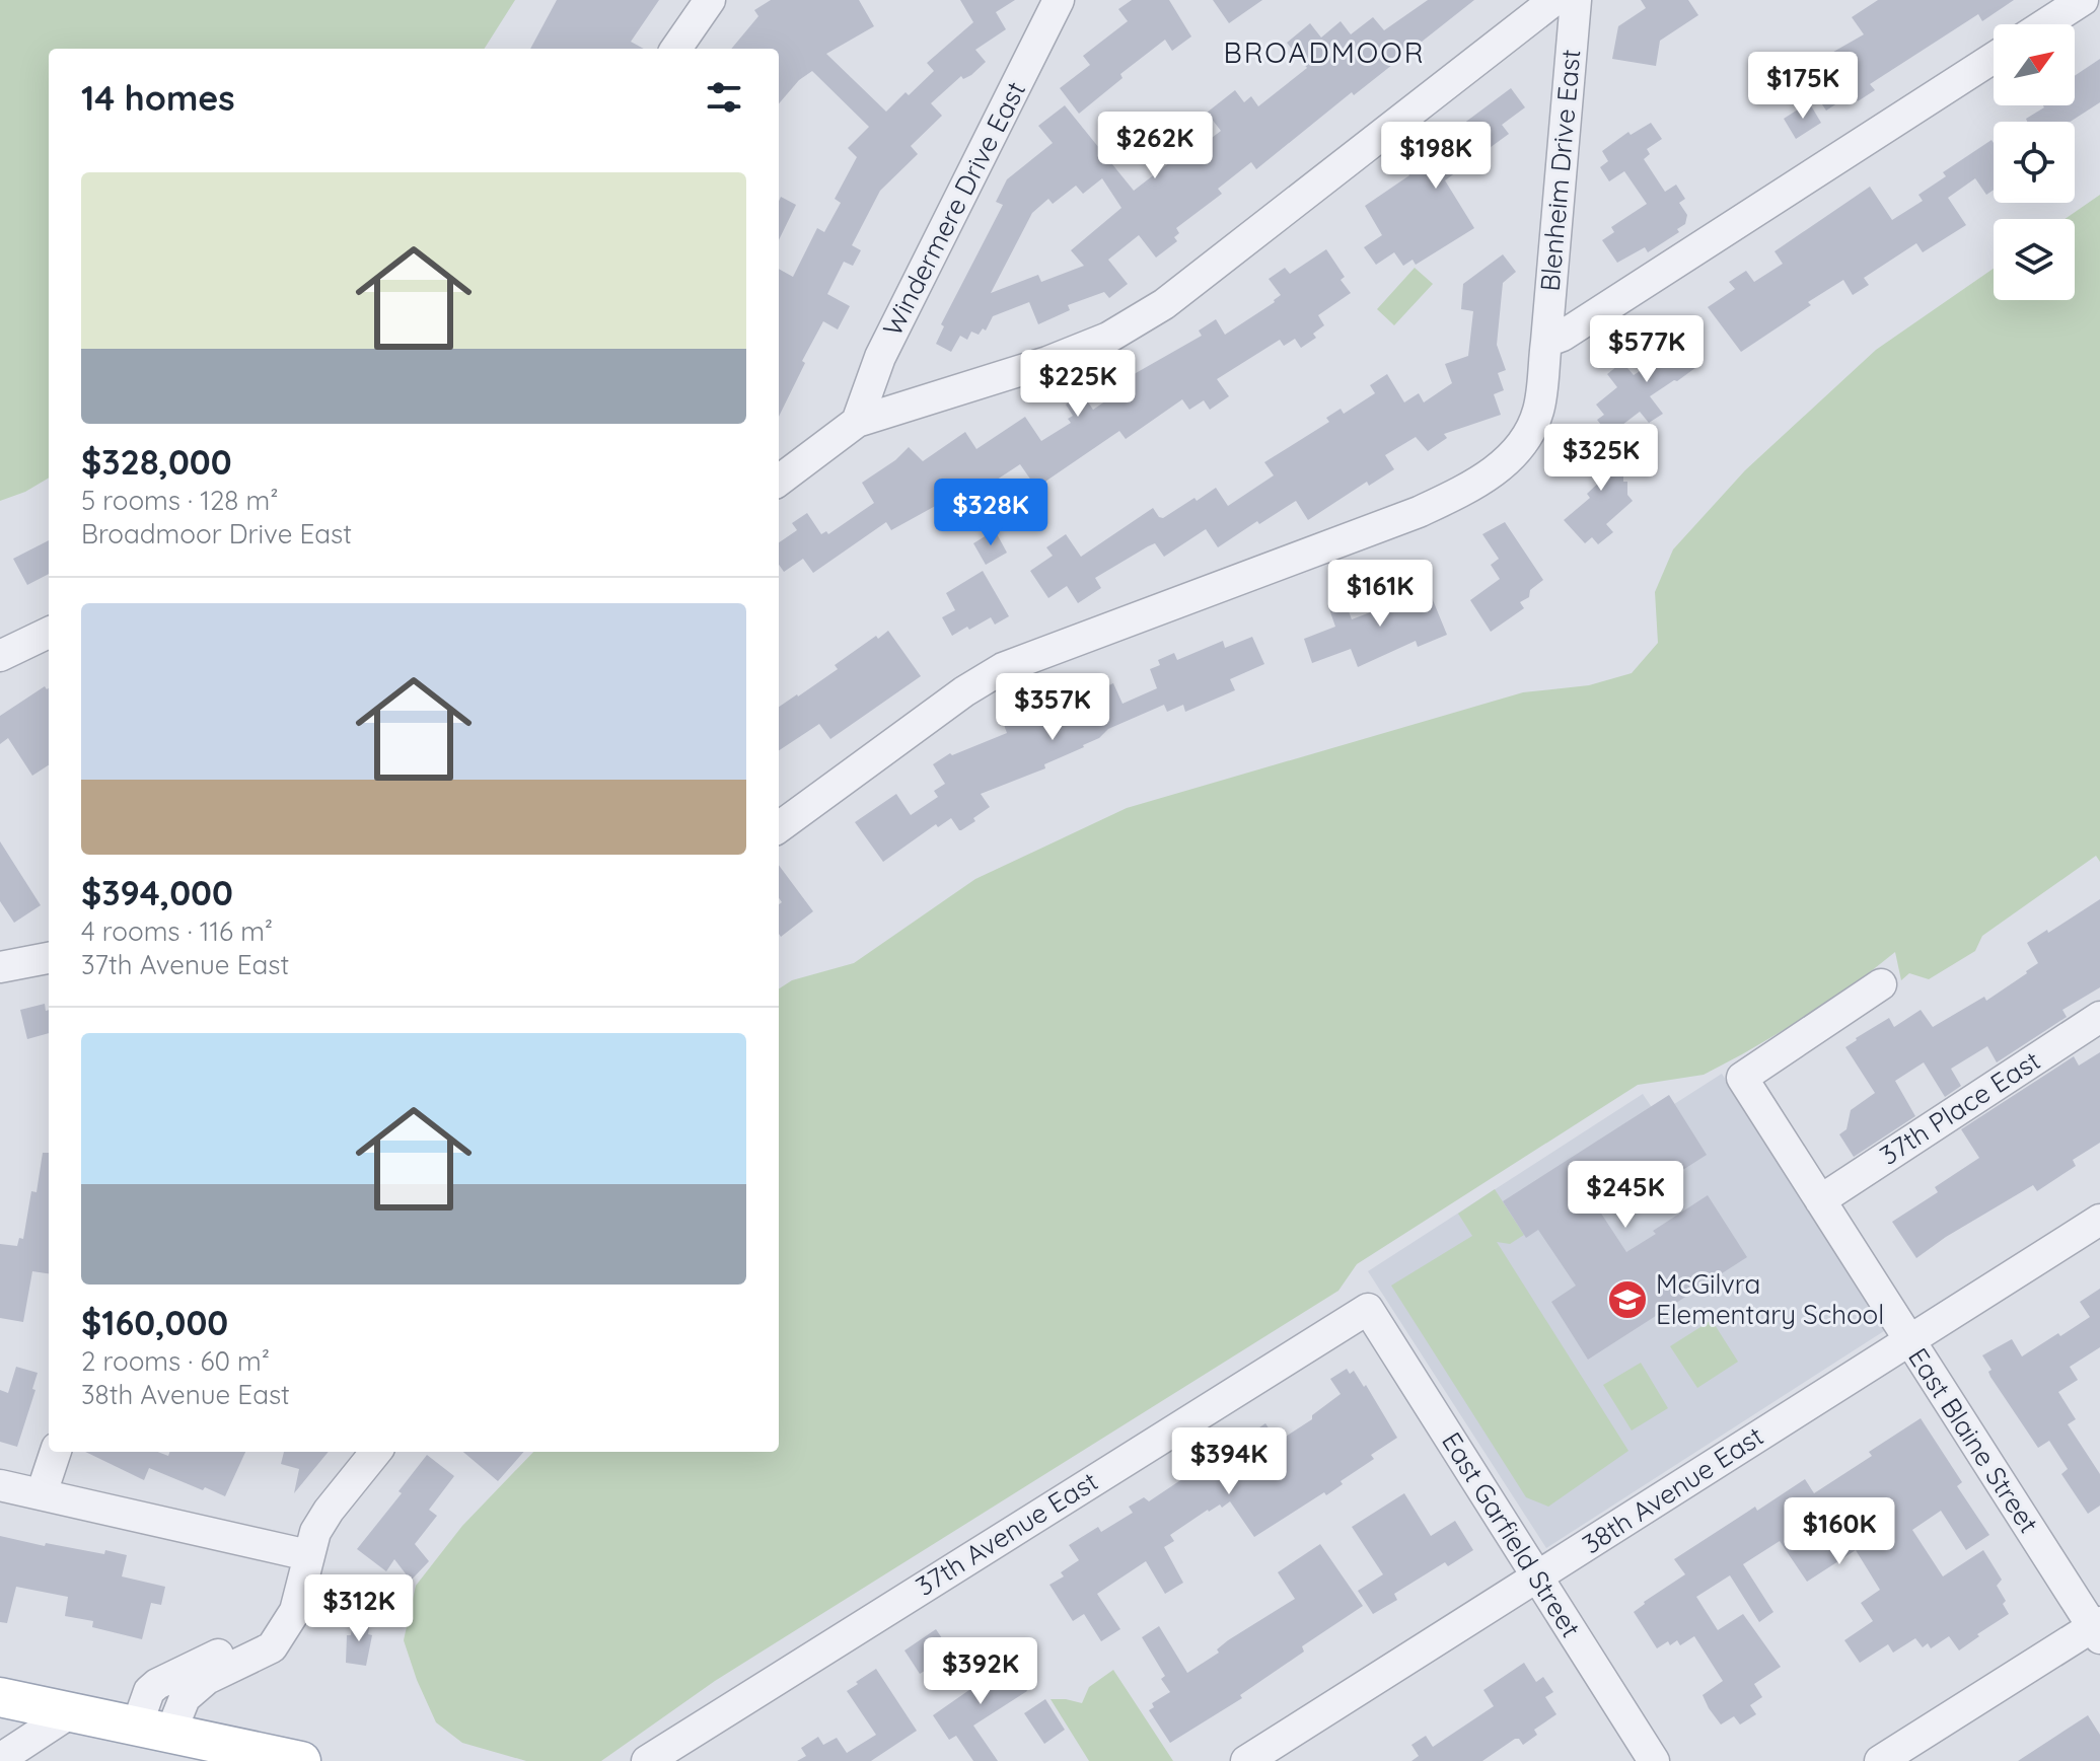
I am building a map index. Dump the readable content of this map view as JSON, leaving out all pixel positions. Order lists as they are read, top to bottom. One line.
{"streets":{"street":["Blenheim Drive East","Windermere Drive East","37th Place East","East Blaine Street","38th Avenue East","37th Avenue East","East Garfield Street"]},"crossings":[["37th Place East","East Blaine Street"],["East Blaine Street","38th Avenue East"],["38th Avenue East","East Garfield Street"],["37th Avenue East","East Garfield Street"]],"districts":["BROADMOOR"],"places":{"school or university":["McGilvra Elementary School"]},"north":"top right","page":{"heading":"14 homes","price":["$175K","$262K","$198K","$577K","$225K","$325K","$328K","$161K","$357K","$245K","$394K","$160K","$312K","$392K"],"list":[{"name":"$328,000","note":"5 rooms · 128 m² · Broadmoor Drive East"},{"name":"$394,000","note":"4 rooms · 116 m² · 37th Avenue East"},{"name":"$160,000","note":"2 rooms · 60 m² · 38th Avenue East"}]}}
